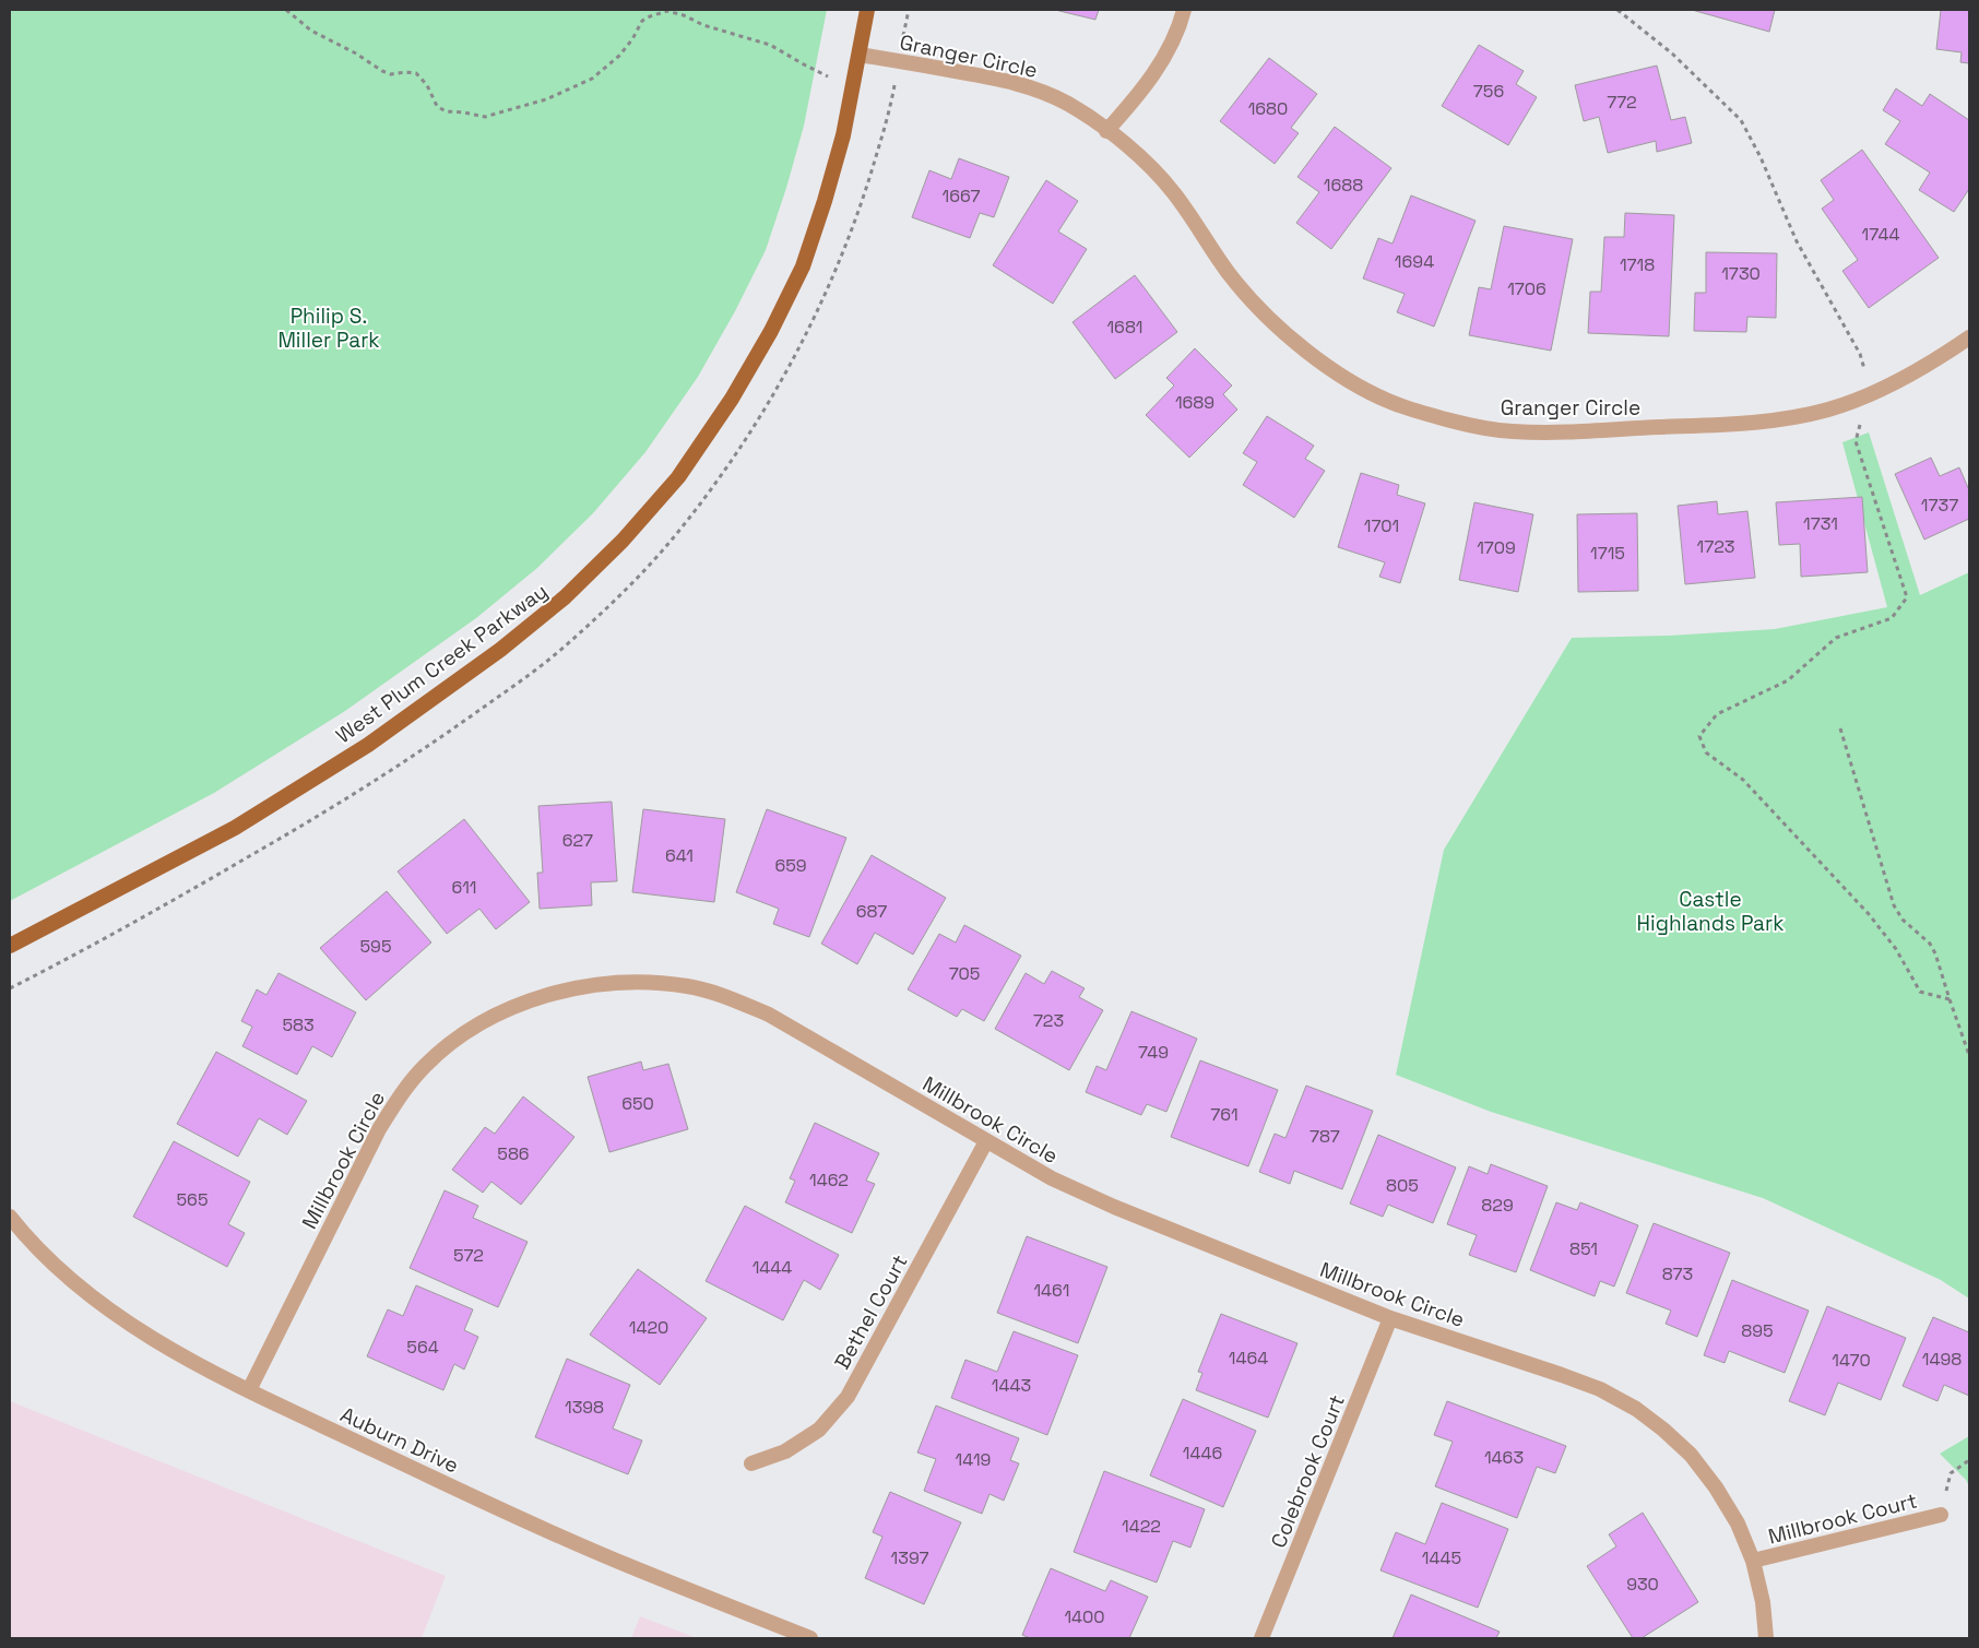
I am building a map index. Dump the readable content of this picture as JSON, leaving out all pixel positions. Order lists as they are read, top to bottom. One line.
{"streets":{"main road":["West Plum Creek Parkway"],"street":["Granger Circle","Millbrook Circle","Bethel Court","Auburn Drive","Colebrook Court","Millbrook Court"]},"crossings":[["Granger Circle","West Plum Creek Parkway"],["Millbrook Circle","Bethel Court"],["Millbrook Circle","Auburn Drive"],["Millbrook Circle","Colebrook Court"],["Millbrook Circle","Millbrook Court"]],"parks":["Philip S. Miller Park","Castle Highlands Park"],"house_numbers":["756","772","1680","1688","1667","1744","1694","1718","1730","1706","1681","1689","1737","1731","1701","1723","1709","1715","627","641","659","611","687","595","705","723","583","749","650","761","787","586","1462","805","565","829","851","572","1444","873","1461","1420","895","564","1464","1498","1470","1443","1398","1446","1463","1419","1422","1397","1445","930","1400"]}
